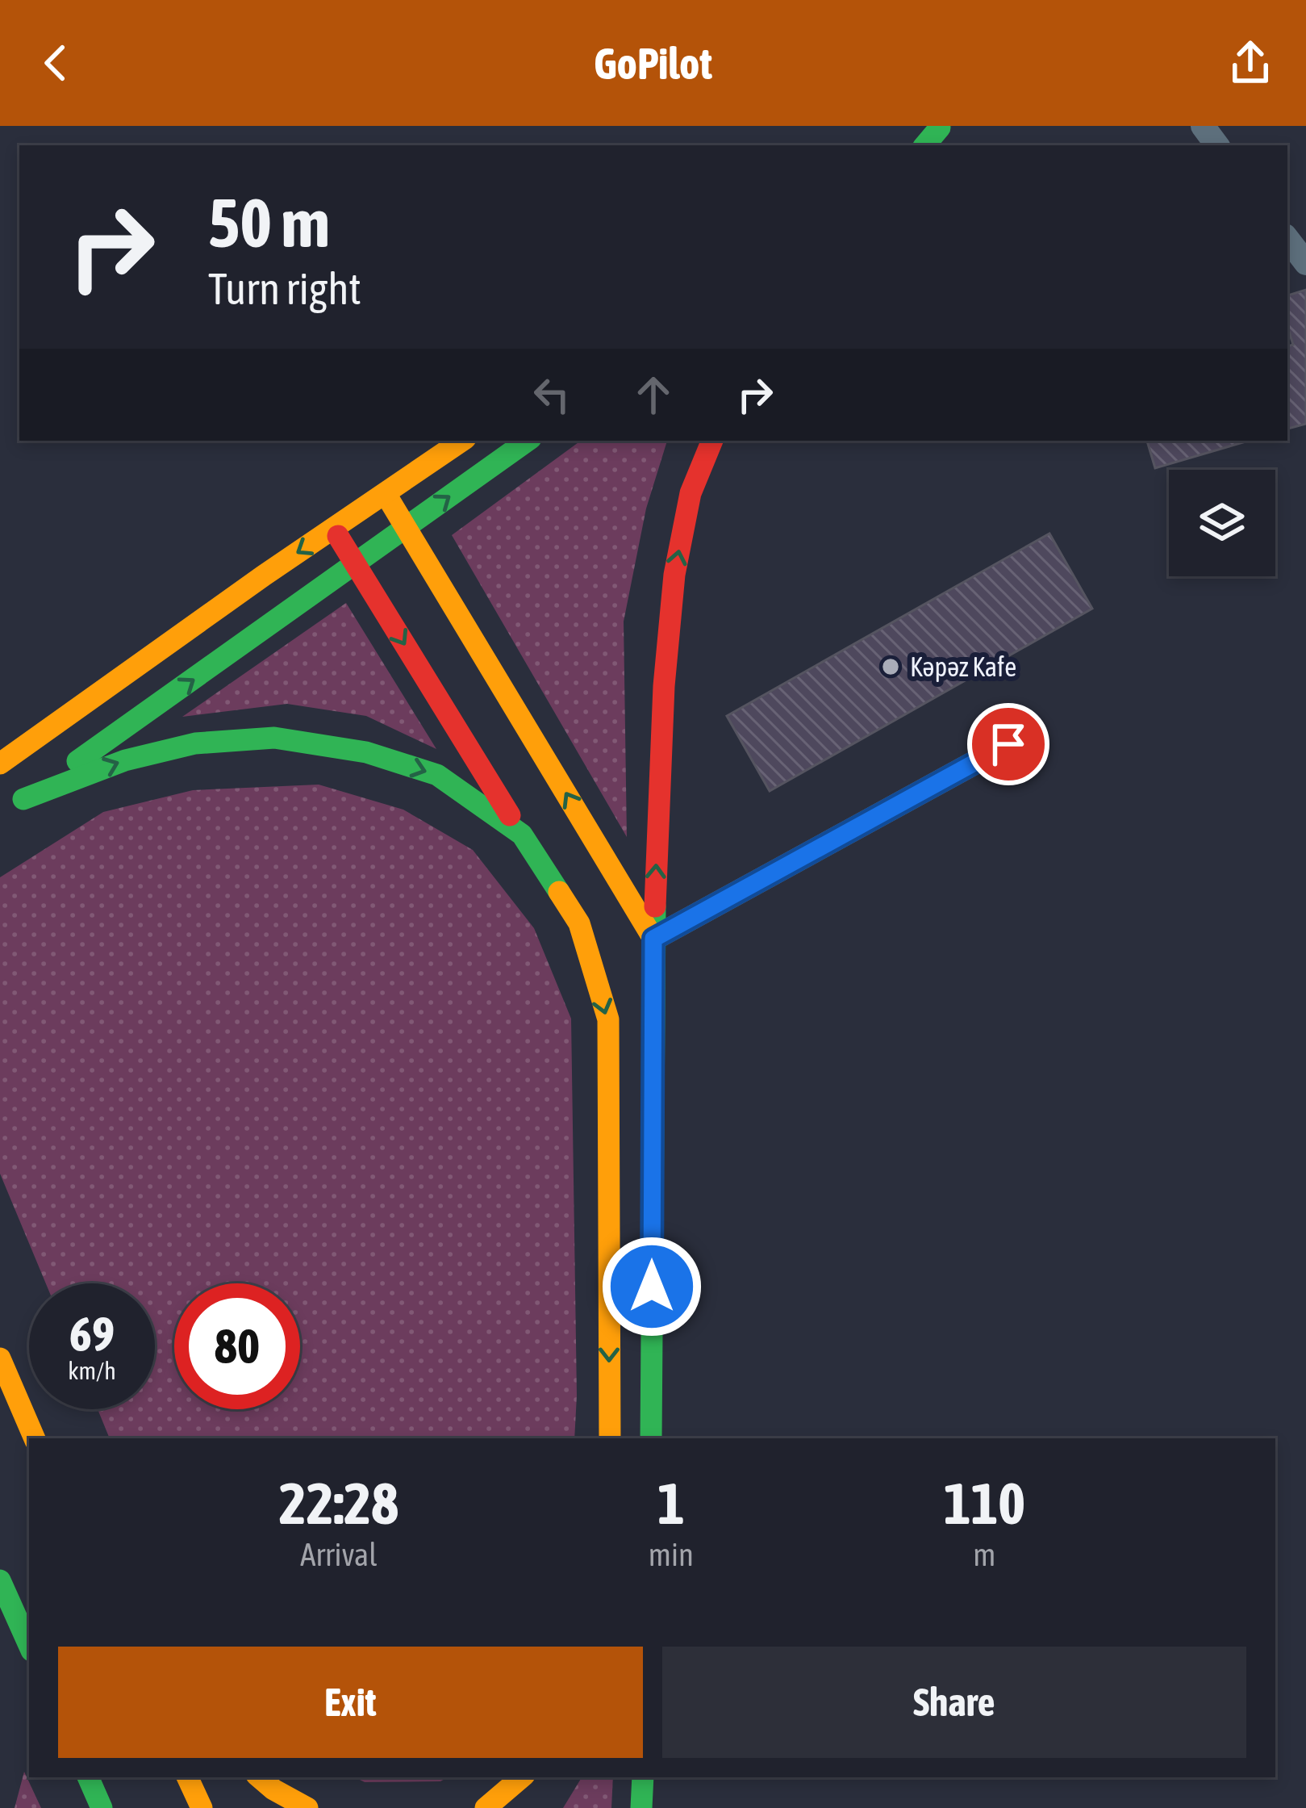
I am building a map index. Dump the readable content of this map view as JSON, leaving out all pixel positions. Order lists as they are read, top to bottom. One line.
{"places":["Kəpəz Kafe"],"page":{"header":"GoPilot","turn":["50 m","Turn right"],"speed":"69 km/h","limit":"80","eta":["22:28","Arrival","1","min","110","m"],"buttons":["Exit","Share"]}}
